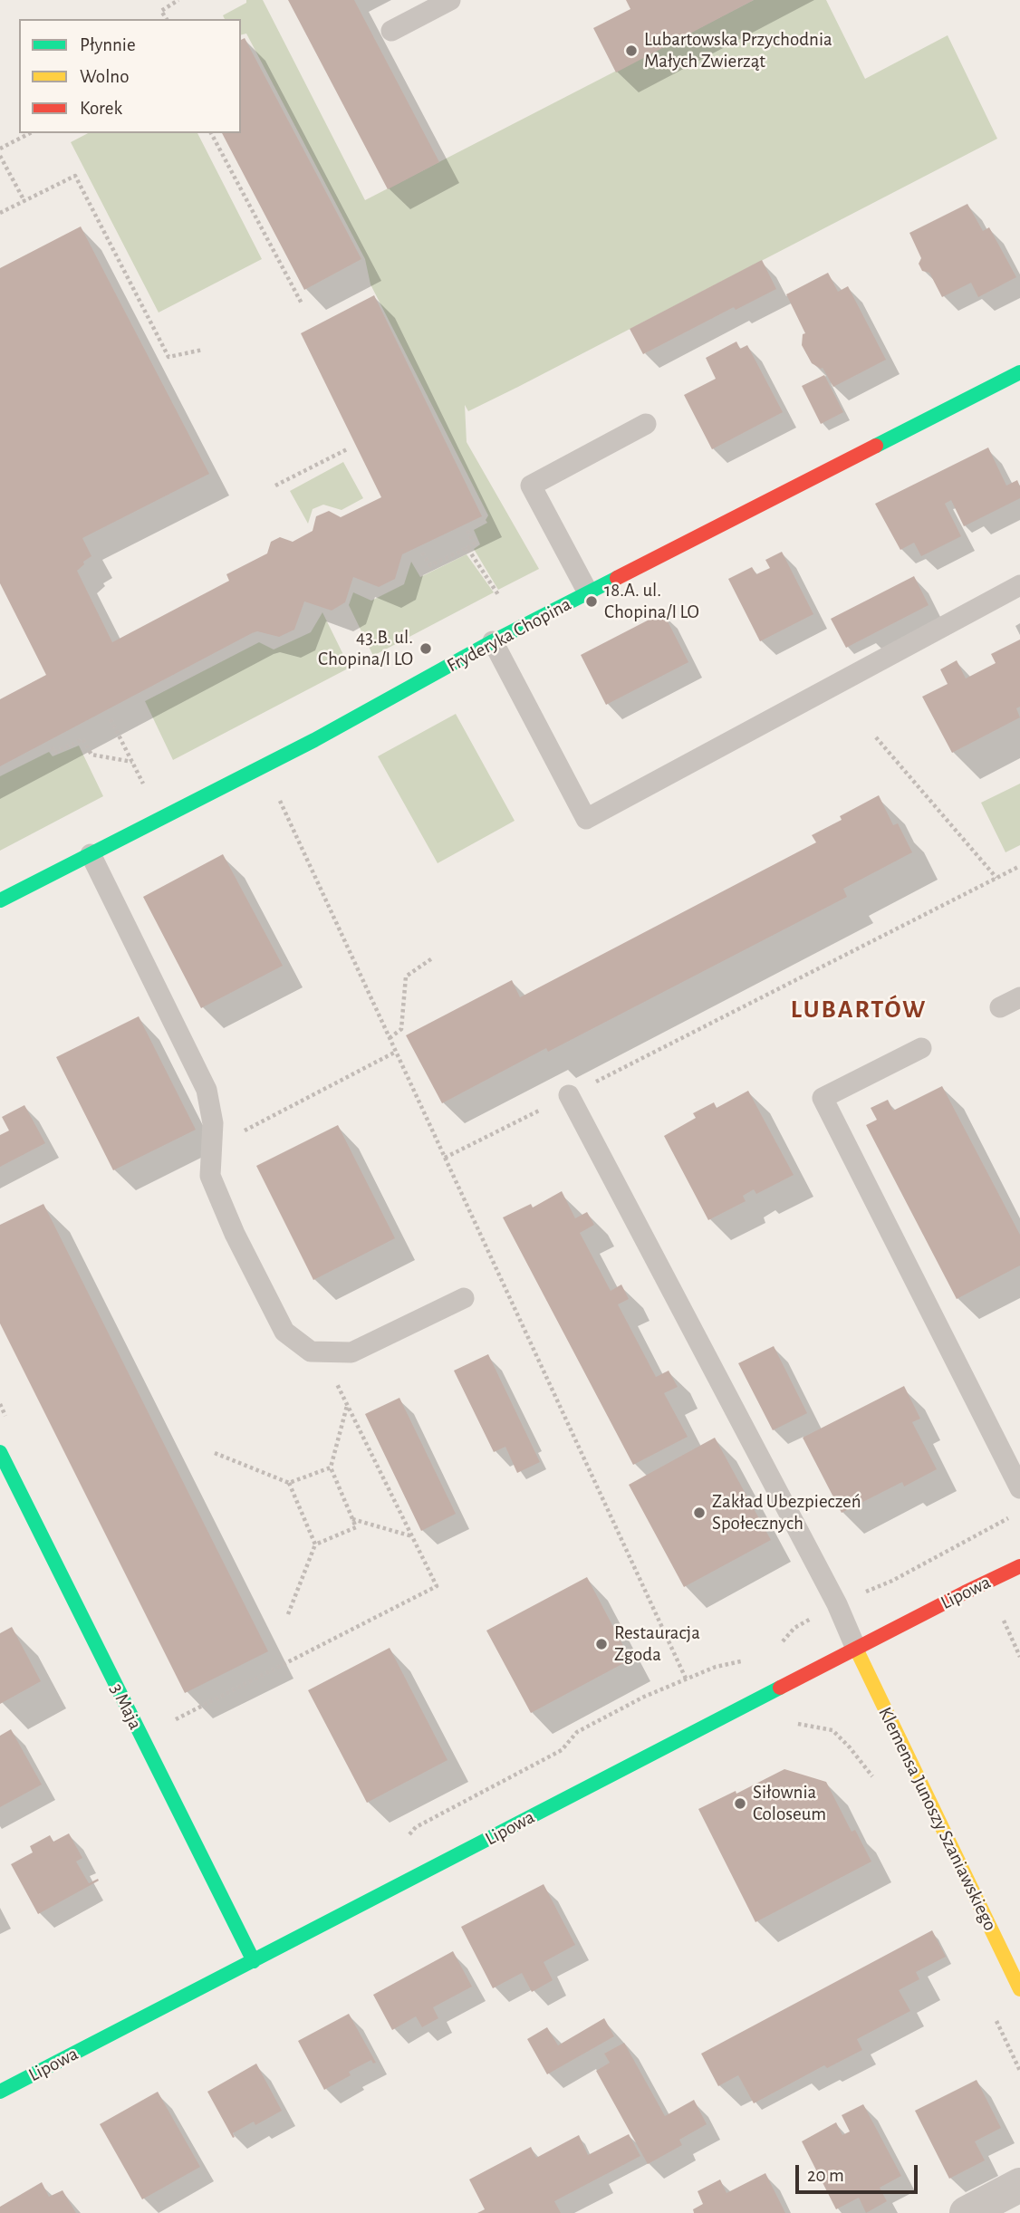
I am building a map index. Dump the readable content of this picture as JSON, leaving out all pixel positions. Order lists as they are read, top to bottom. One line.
{"streets":{"street":["Fryderyka Chopina","Lipowa","3 Maja","Klemensa Junoszy Szaniawskiego"]},"crossings":[["Lipowa","3 Maja"],["Lipowa","Klemensa Junoszy Szaniawskiego"]],"districts":["LUBARTÓW"],"places":["Lubartowska Przychodnia Małych Zwierząt","18.A. ul. Chopina/I LO","43.B. ul. Chopina/I LO","Zakład Ubezpieczeń Społecznych","Restauracja Zgoda","Siłownia Coloseum"],"legend":["Płynnie","Wolno","Korek"],"scale_bar":"20 m"}
